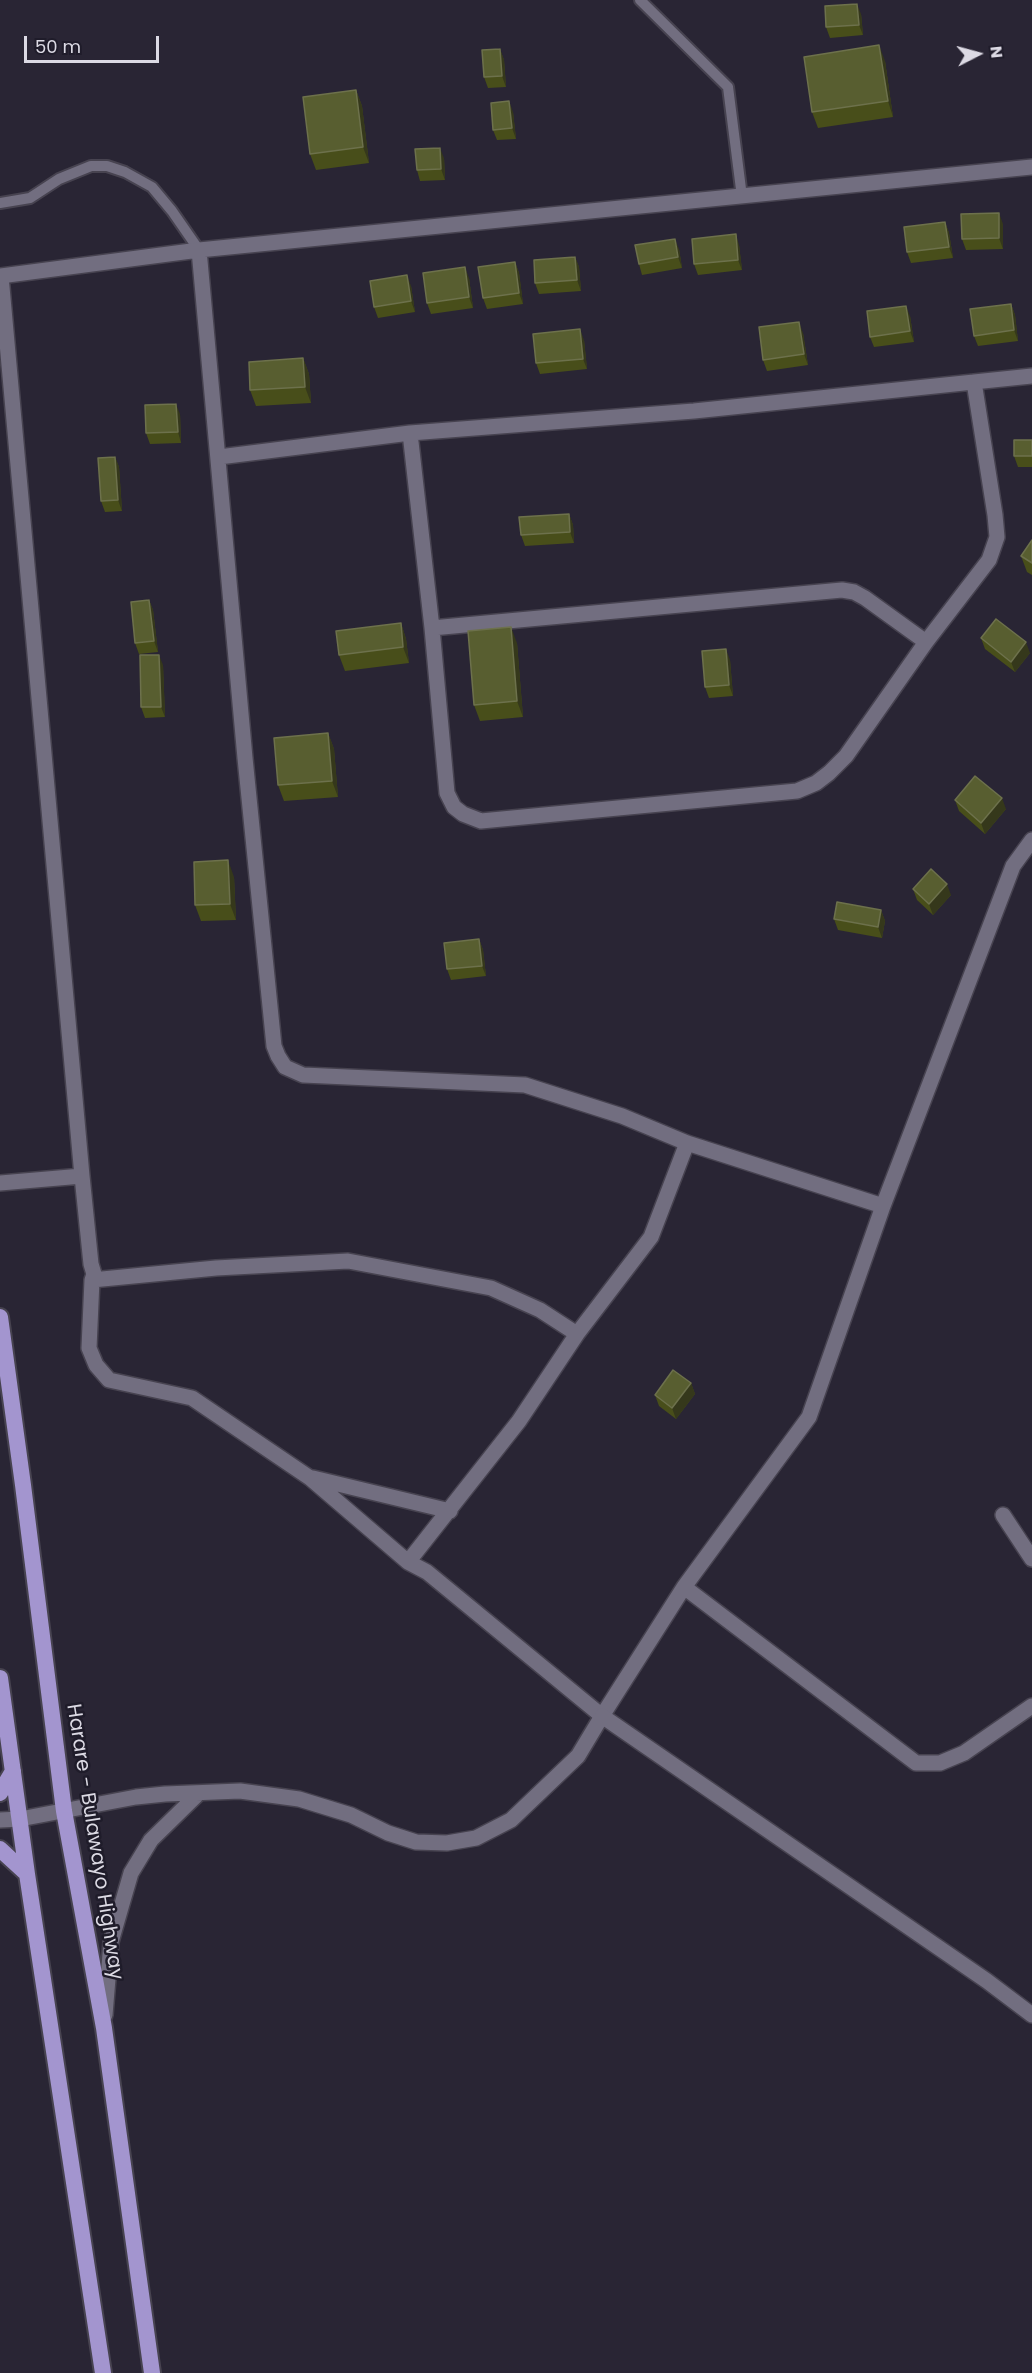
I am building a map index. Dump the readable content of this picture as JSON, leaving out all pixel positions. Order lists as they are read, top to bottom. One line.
{"streets":{"highway":["Harare - Bulawayo Highway"]},"scale_bar":"50 m","north":"right"}
